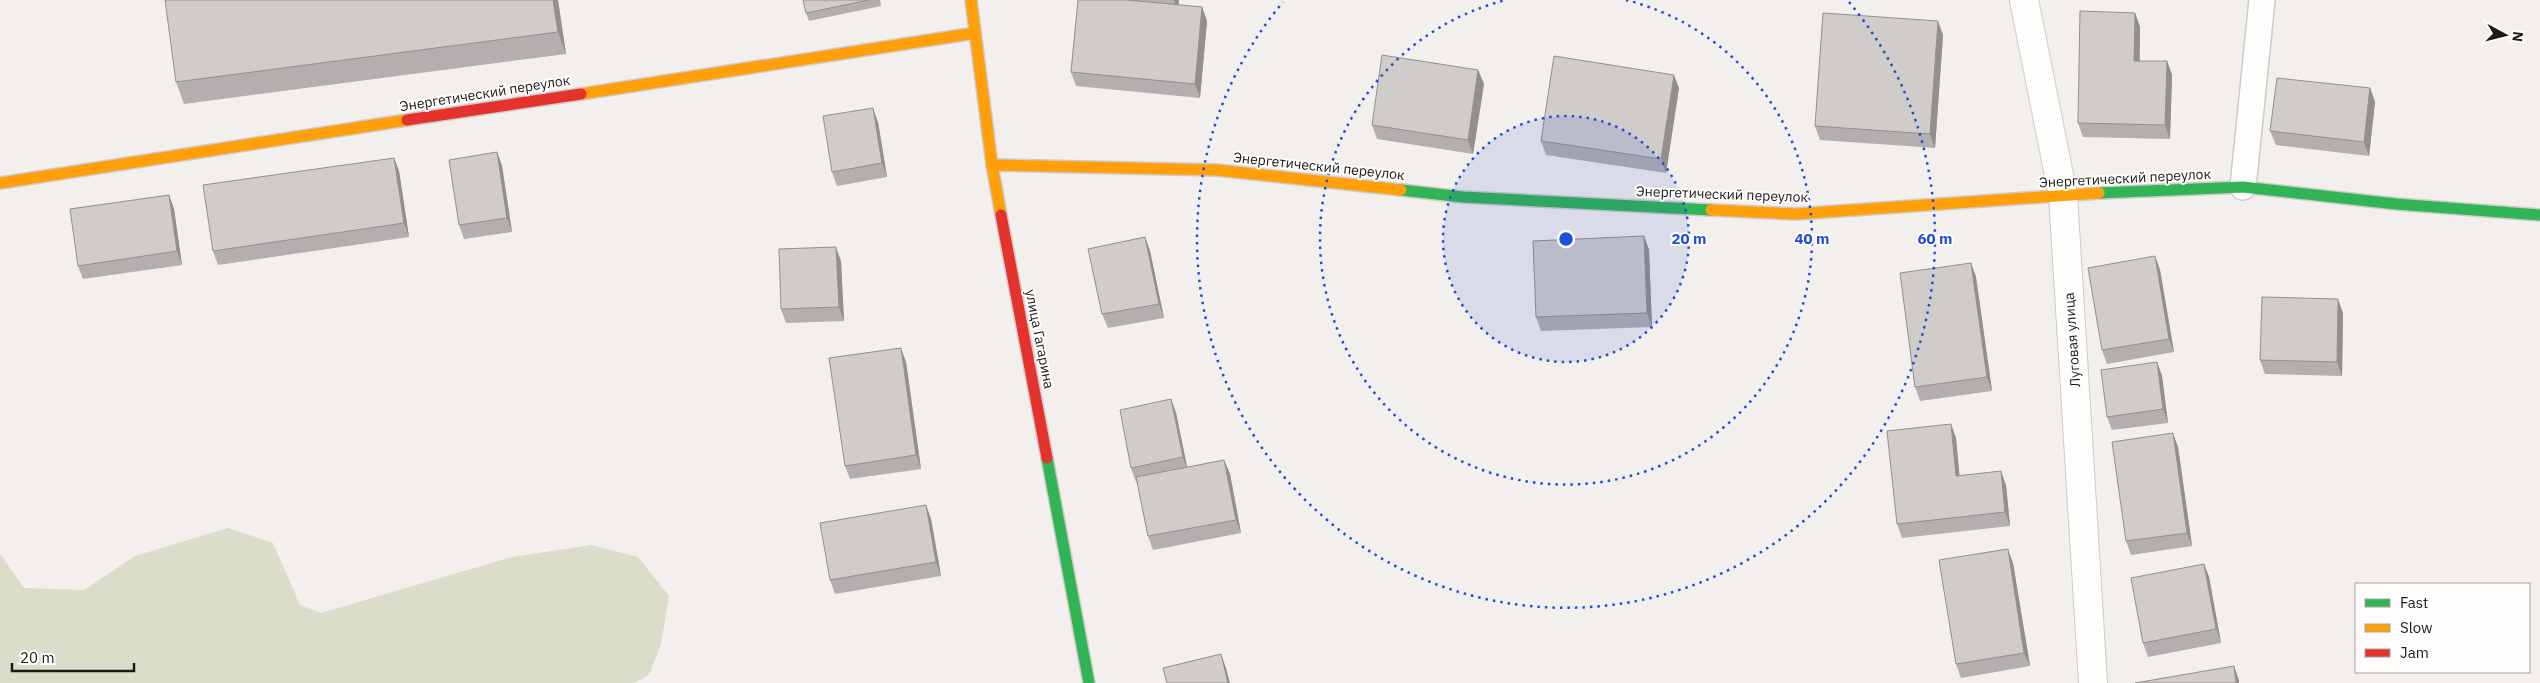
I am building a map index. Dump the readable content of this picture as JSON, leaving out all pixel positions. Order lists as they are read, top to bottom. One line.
{"streets":{"street":["Энергетический переулок","улица Гагарина","Луговая улица"]},"crossings":[["Энергетический переулок","улица Гагарина"],["Энергетический переулок","Луговая улица"]],"legend":["Fast","Slow","Jam"],"scale_bar":"20 m","north":"right","rings":["20 m","40 m","60 m"]}
